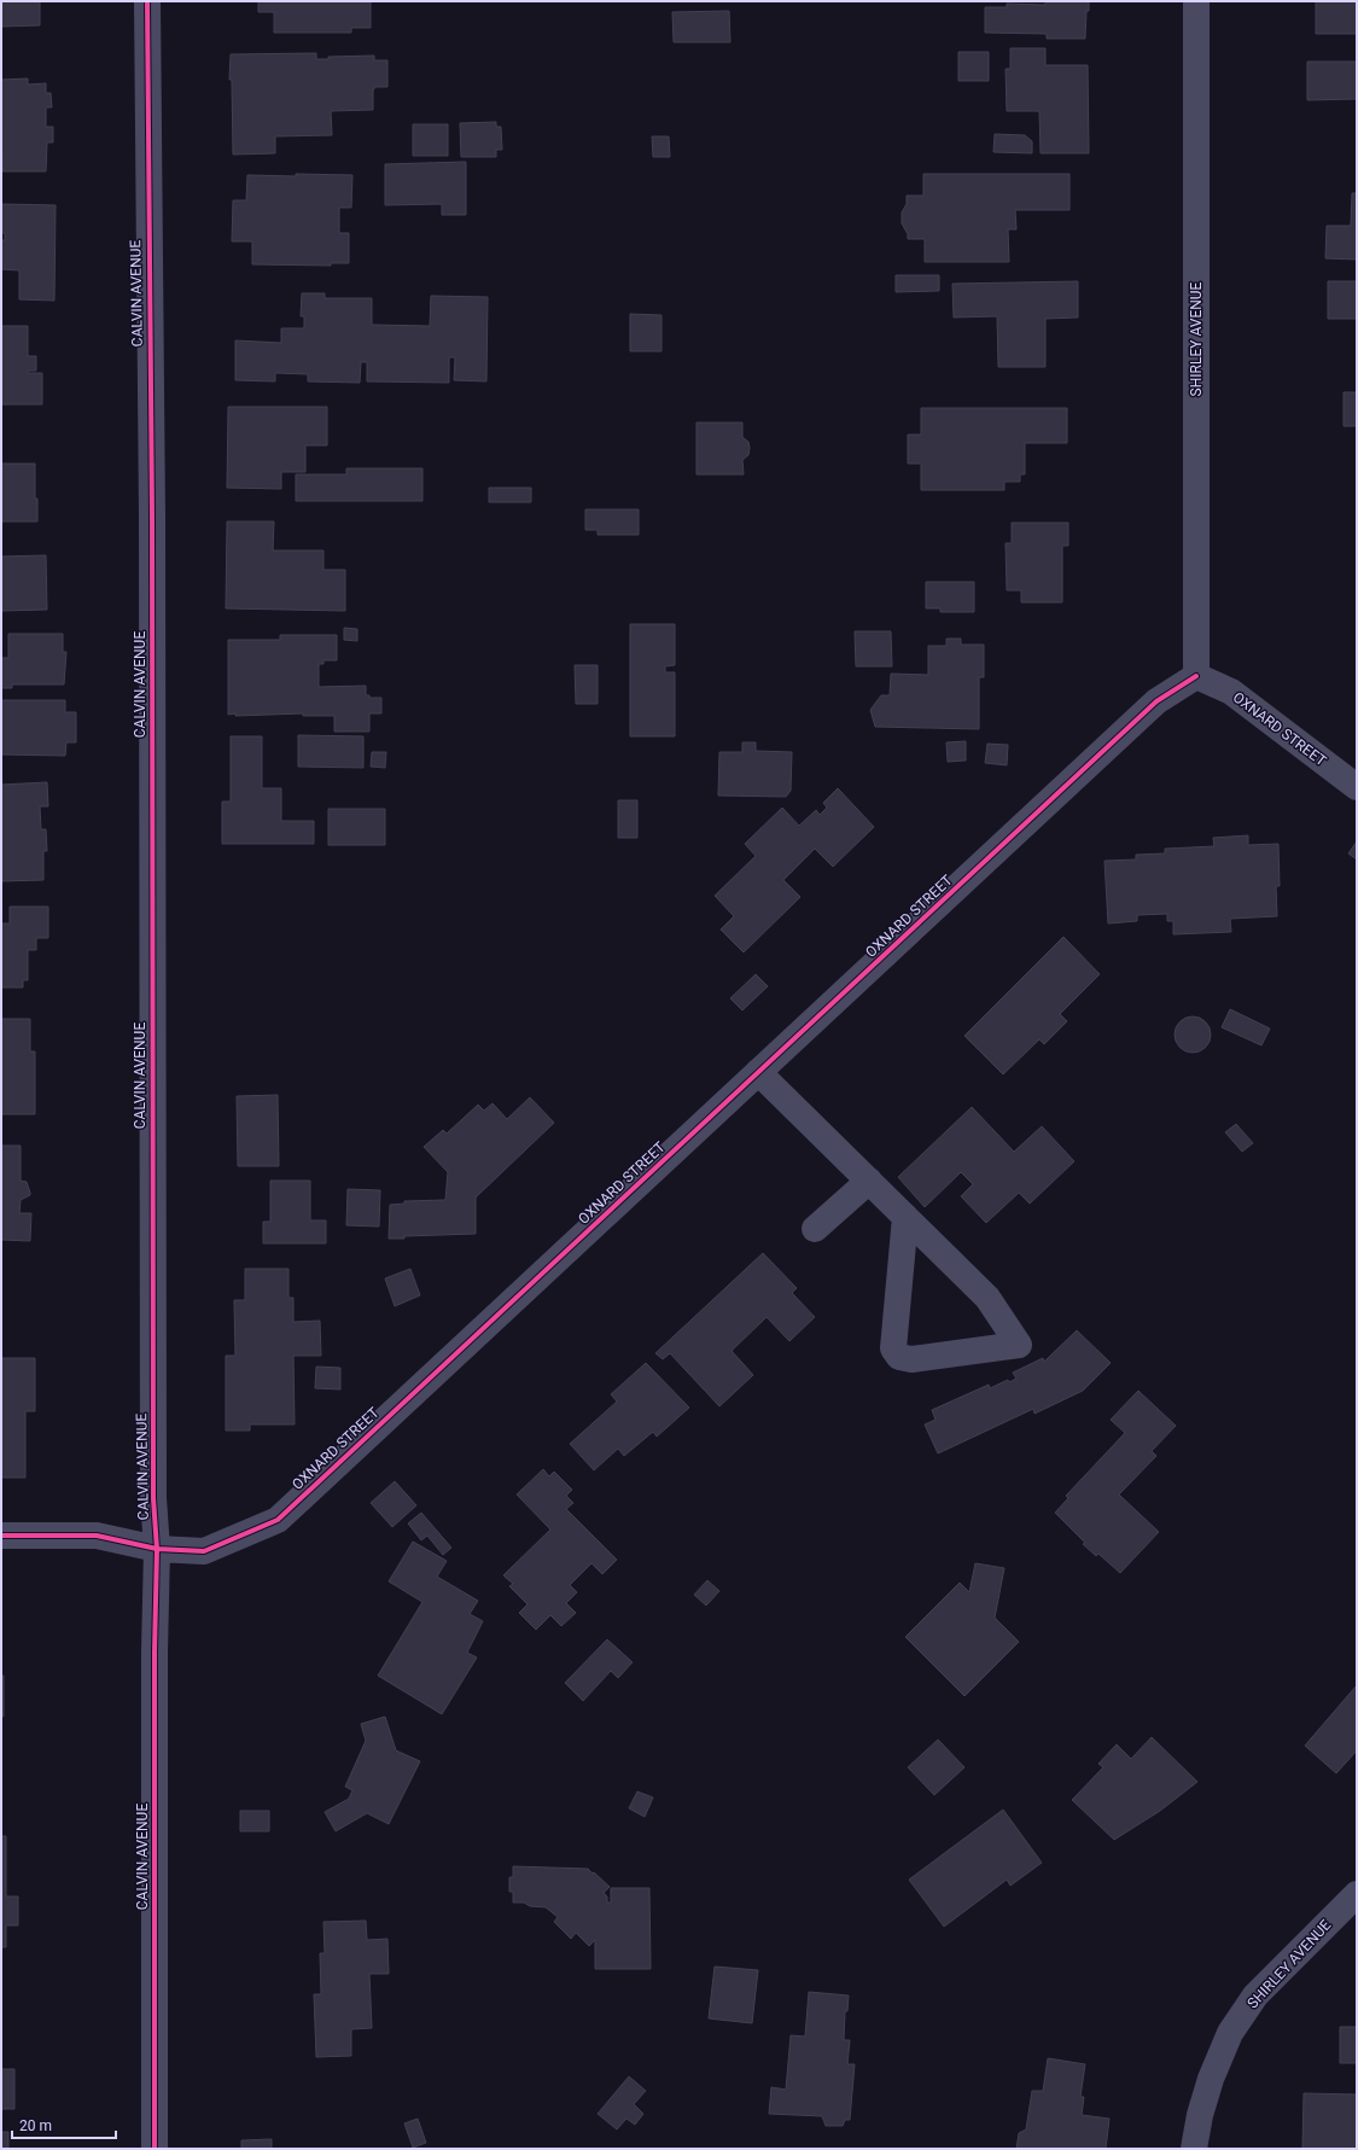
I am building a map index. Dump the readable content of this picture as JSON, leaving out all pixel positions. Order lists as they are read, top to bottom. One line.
{"streets":{"street":["CALVIN AVENUE","SHIRLEY AVENUE","OXNARD STREET"]},"crossings":[["CALVIN AVENUE","OXNARD STREET"],["SHIRLEY AVENUE","OXNARD STREET"]],"scale_bar":"20 m"}
